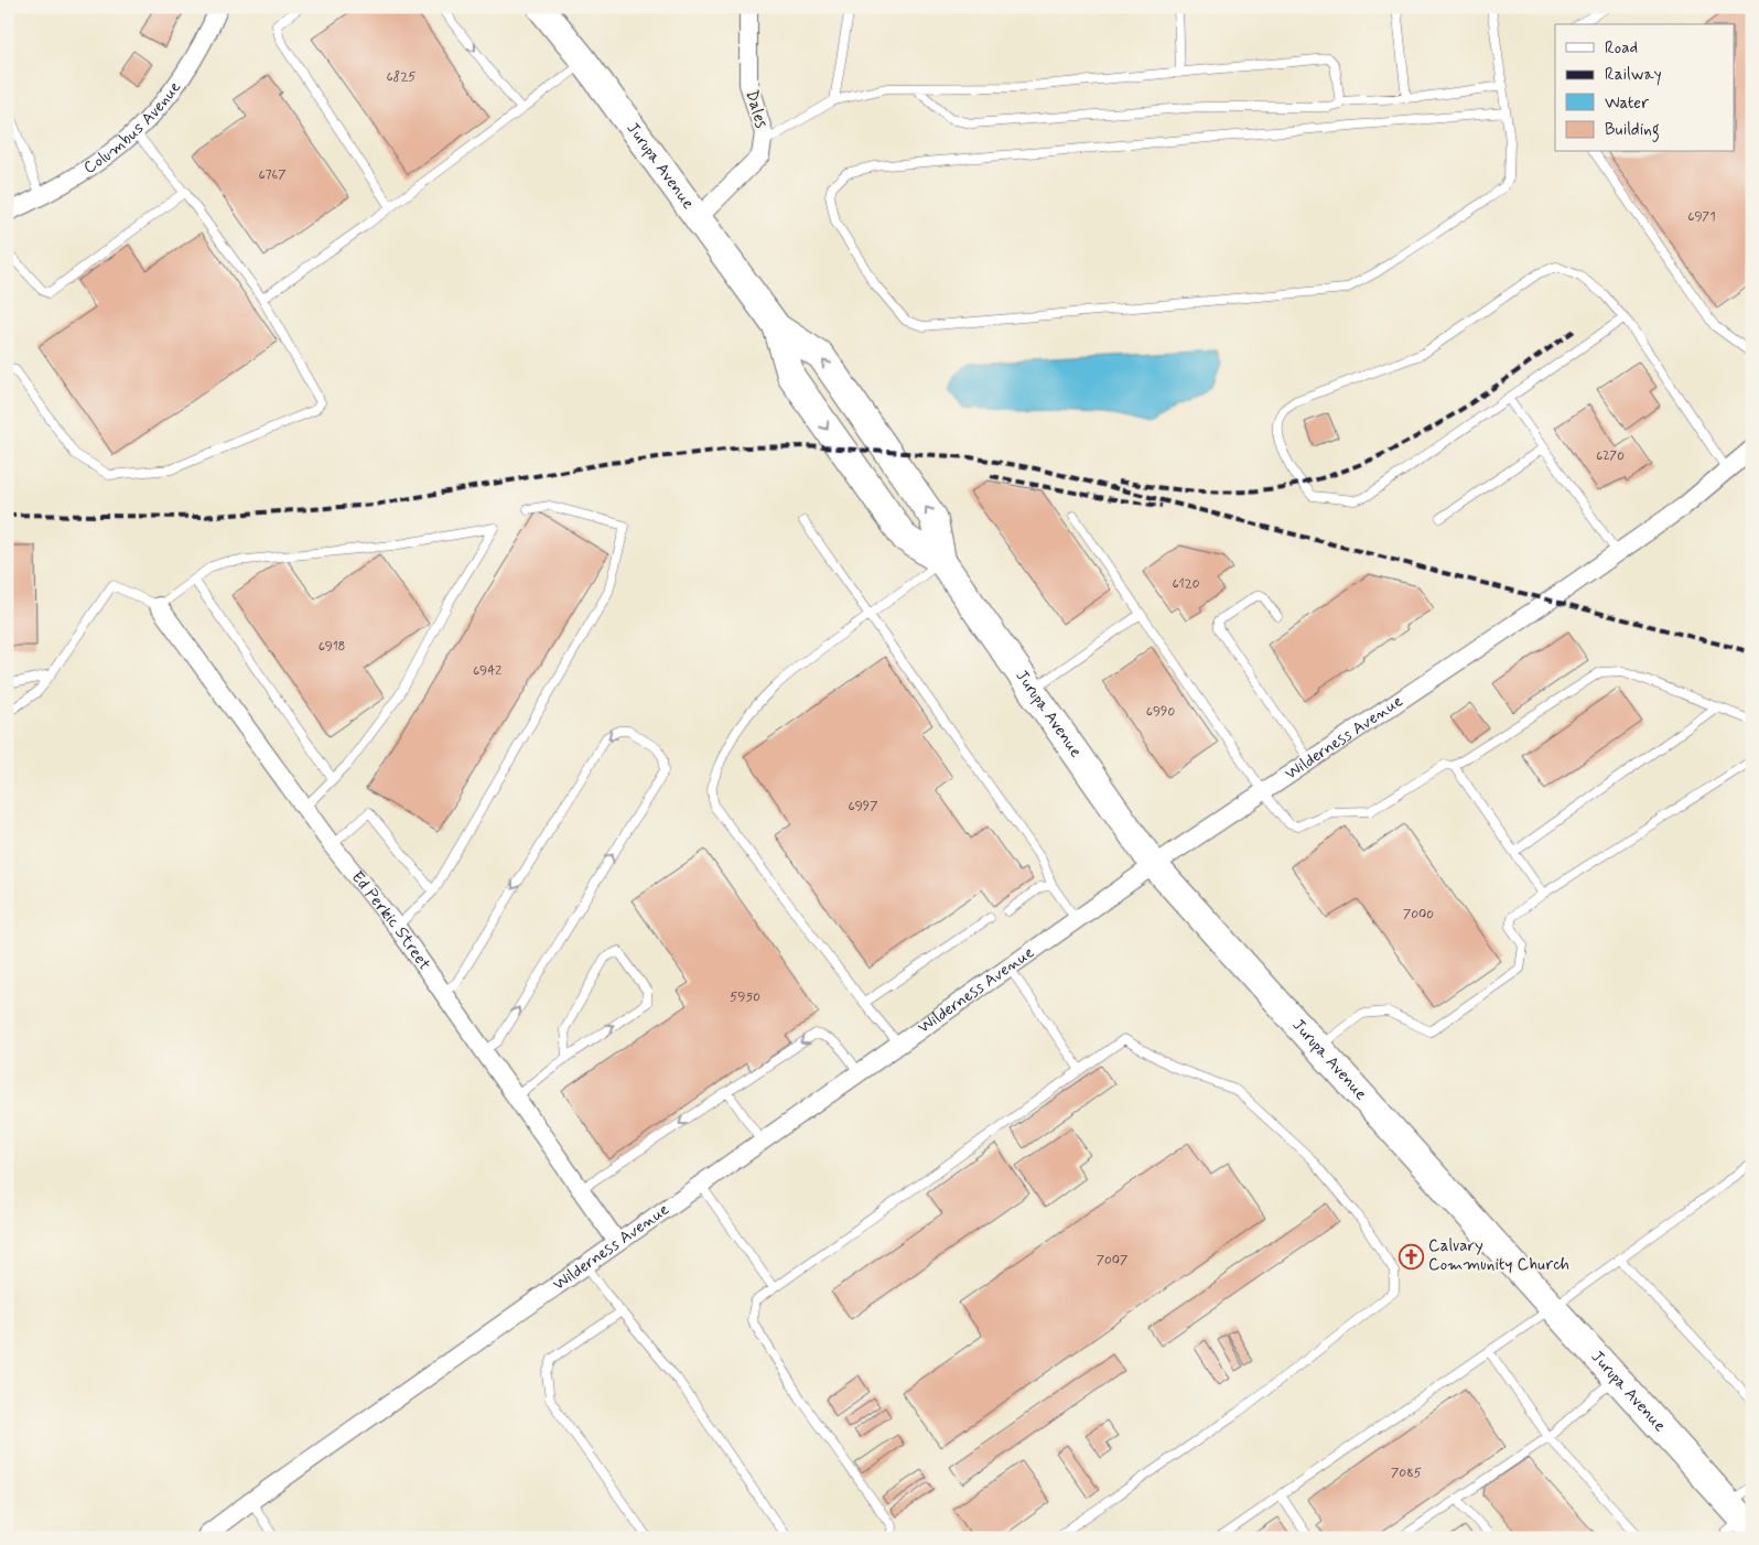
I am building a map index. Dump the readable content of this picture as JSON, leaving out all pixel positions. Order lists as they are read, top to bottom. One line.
{"streets":{"main road":["Jurupa Avenue"],"street":["Dales","Columbus Avenue","Wilderness Avenue","Ed Perkic Street"]},"crossings":[["Dales","Jurupa Avenue"],["Jurupa Avenue","Wilderness Avenue"],["Wilderness Avenue","Ed Perkic Street"]],"places":{"church":["Calvary Community Church"]},"house_numbers":["6825","6767","6971","6270","6120","6918","6942","6990","6997","7000","5950","7007","7085"],"legend":["Road","Railway","Water","Building"]}
